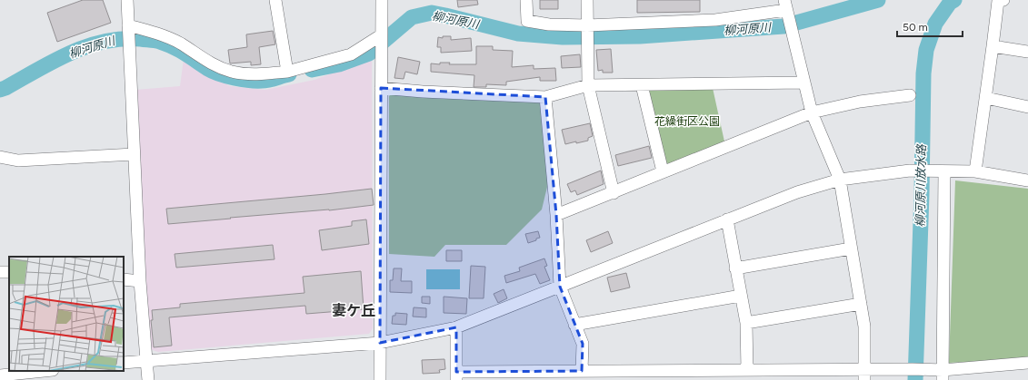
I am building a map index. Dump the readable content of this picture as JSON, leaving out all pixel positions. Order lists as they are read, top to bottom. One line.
{"districts":["妻ケ丘"],"water":["柳河原川","柳河原川放水路"],"parks":["花繰街区公園"],"scale_bar":"50 m"}
